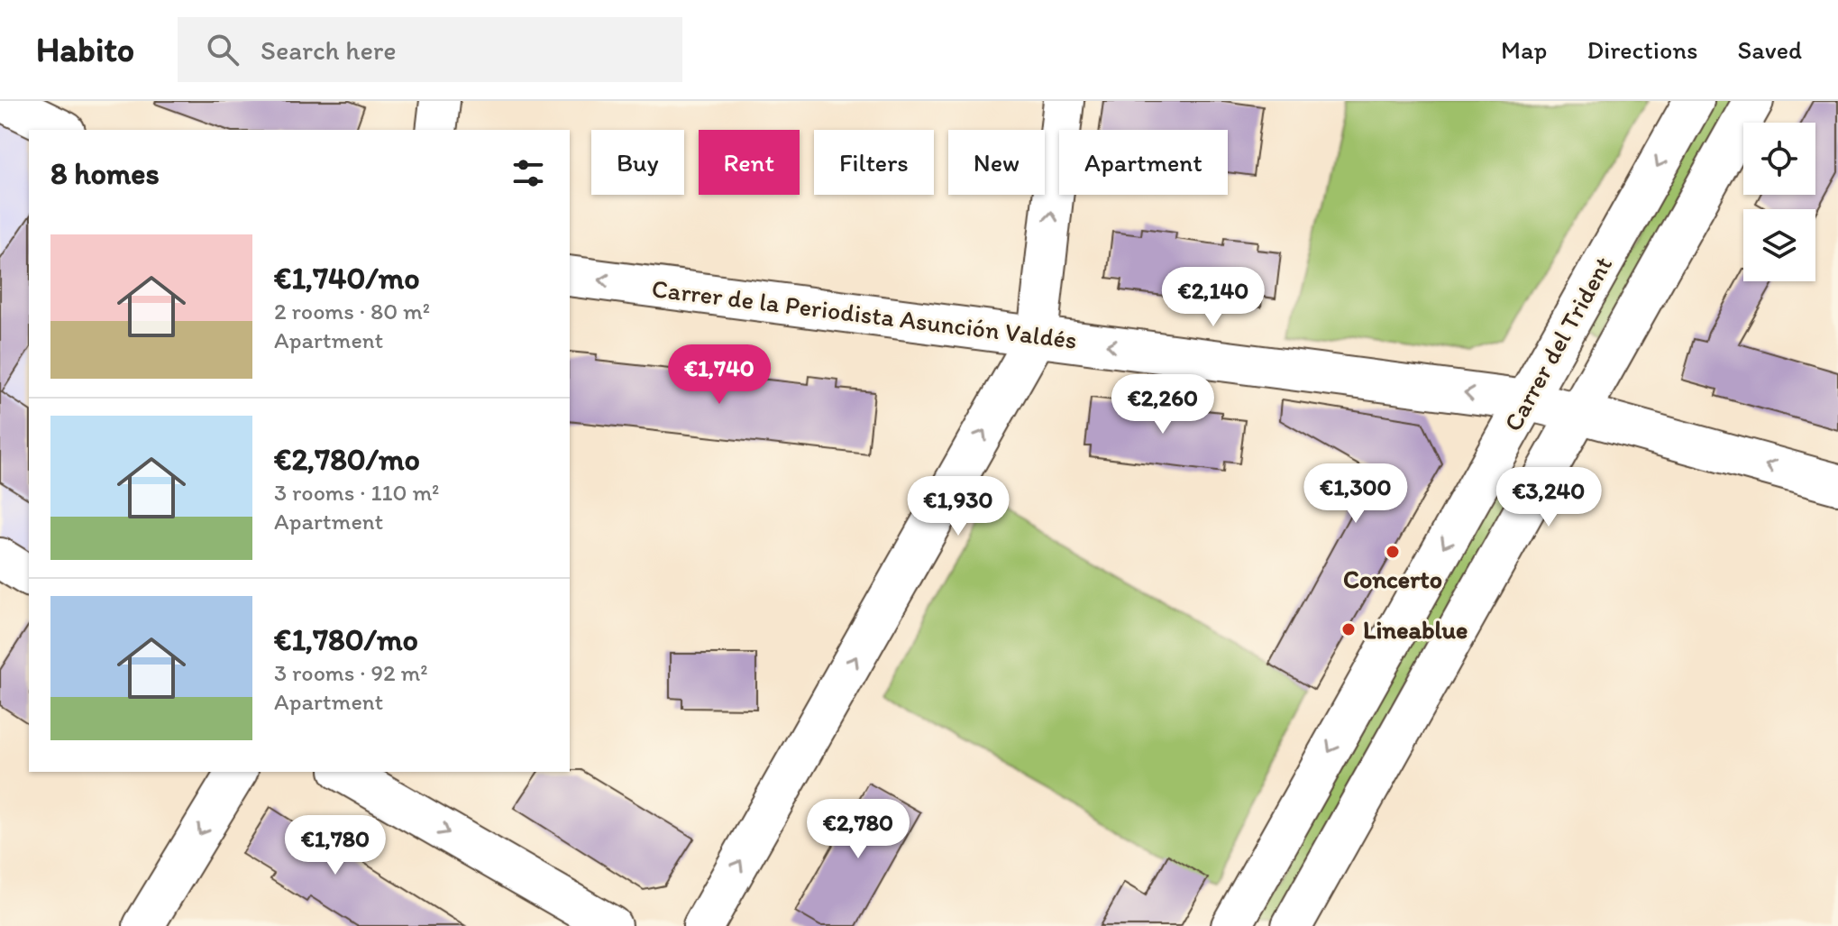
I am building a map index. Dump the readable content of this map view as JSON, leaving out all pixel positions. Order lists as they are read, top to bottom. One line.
{"streets":{"street":["Carrer de la Periodista Asunción Valdés","Carrer del Trident"]},"crossings":[["Carrer de la Periodista Asunción Valdés","Carrer del Trident"]],"one_way":["Carrer de la Periodista Asunción Valdés"],"places":["Concerto","Lineablue"],"page":{"header":"Habito","search":"Search here","nav":["Map","Directions","Saved"],"chip":["Buy","Rent","Filters","New","Apartment"],"heading":"8 homes","list":[{"name":"€1,740/mo","note":"2 rooms · 80 m² · Apartment"},{"name":"€2,780/mo","note":"3 rooms · 110 m² · Apartment"},{"name":"€1,780/mo","note":"3 rooms · 92 m² · Apartment"}],"price":["€2,140","€1,740","€2,260","€1,300","€3,240","€1,930","€2,780","€1,780"]}}
